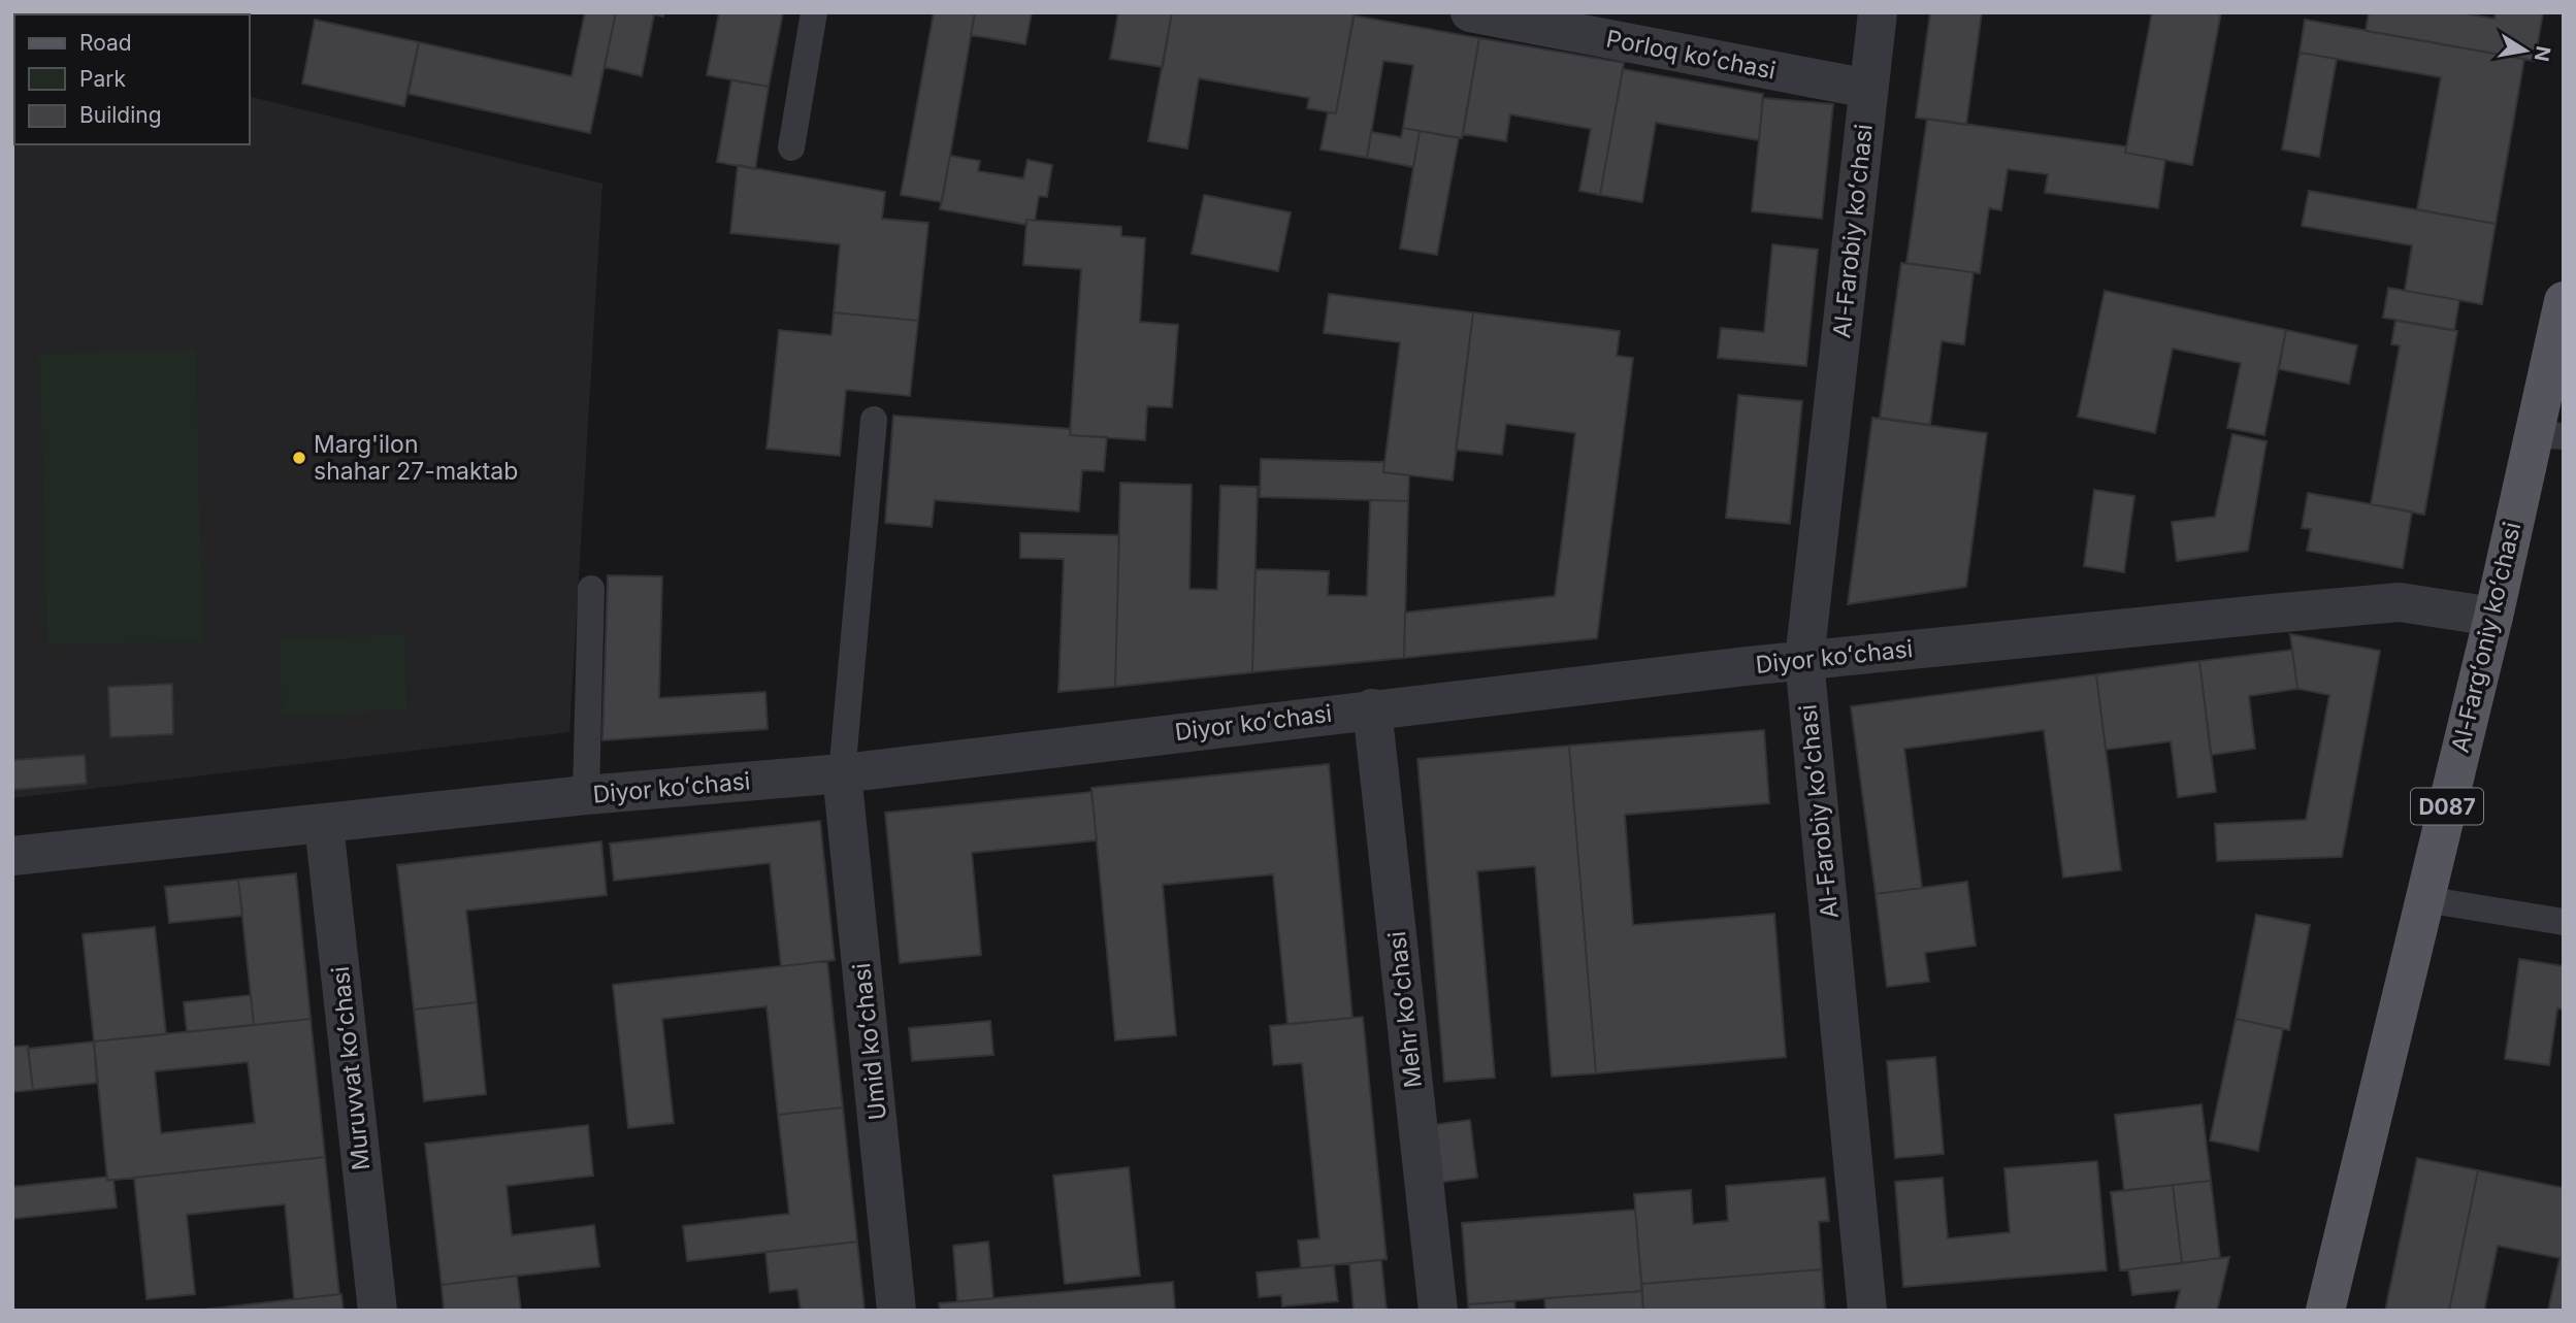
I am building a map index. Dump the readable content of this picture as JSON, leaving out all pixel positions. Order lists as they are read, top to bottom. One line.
{"streets":{"main road":["Al-Fargʻoniy koʻchasi","D087"],"street":["Porloq koʻchasi","Al-Farobiy koʻchasi","Diyor koʻchasi","Mehr koʻchasi","Umid koʻchasi","Muruvvat koʻchasi"]},"crossings":[["Porloq koʻchasi","Al-Farobiy koʻchasi"],["Al-Farobiy koʻchasi","Diyor koʻchasi"],["Al-Fargʻoniy koʻchasi","Diyor koʻchasi"],["Diyor koʻchasi","Mehr koʻchasi"],["Diyor koʻchasi","Umid koʻchasi"],["Diyor koʻchasi","Muruvvat koʻchasi"]],"places":["Marg'ilon shahar 27-maktab"],"legend":["Road","Park","Building"],"north":"right"}
